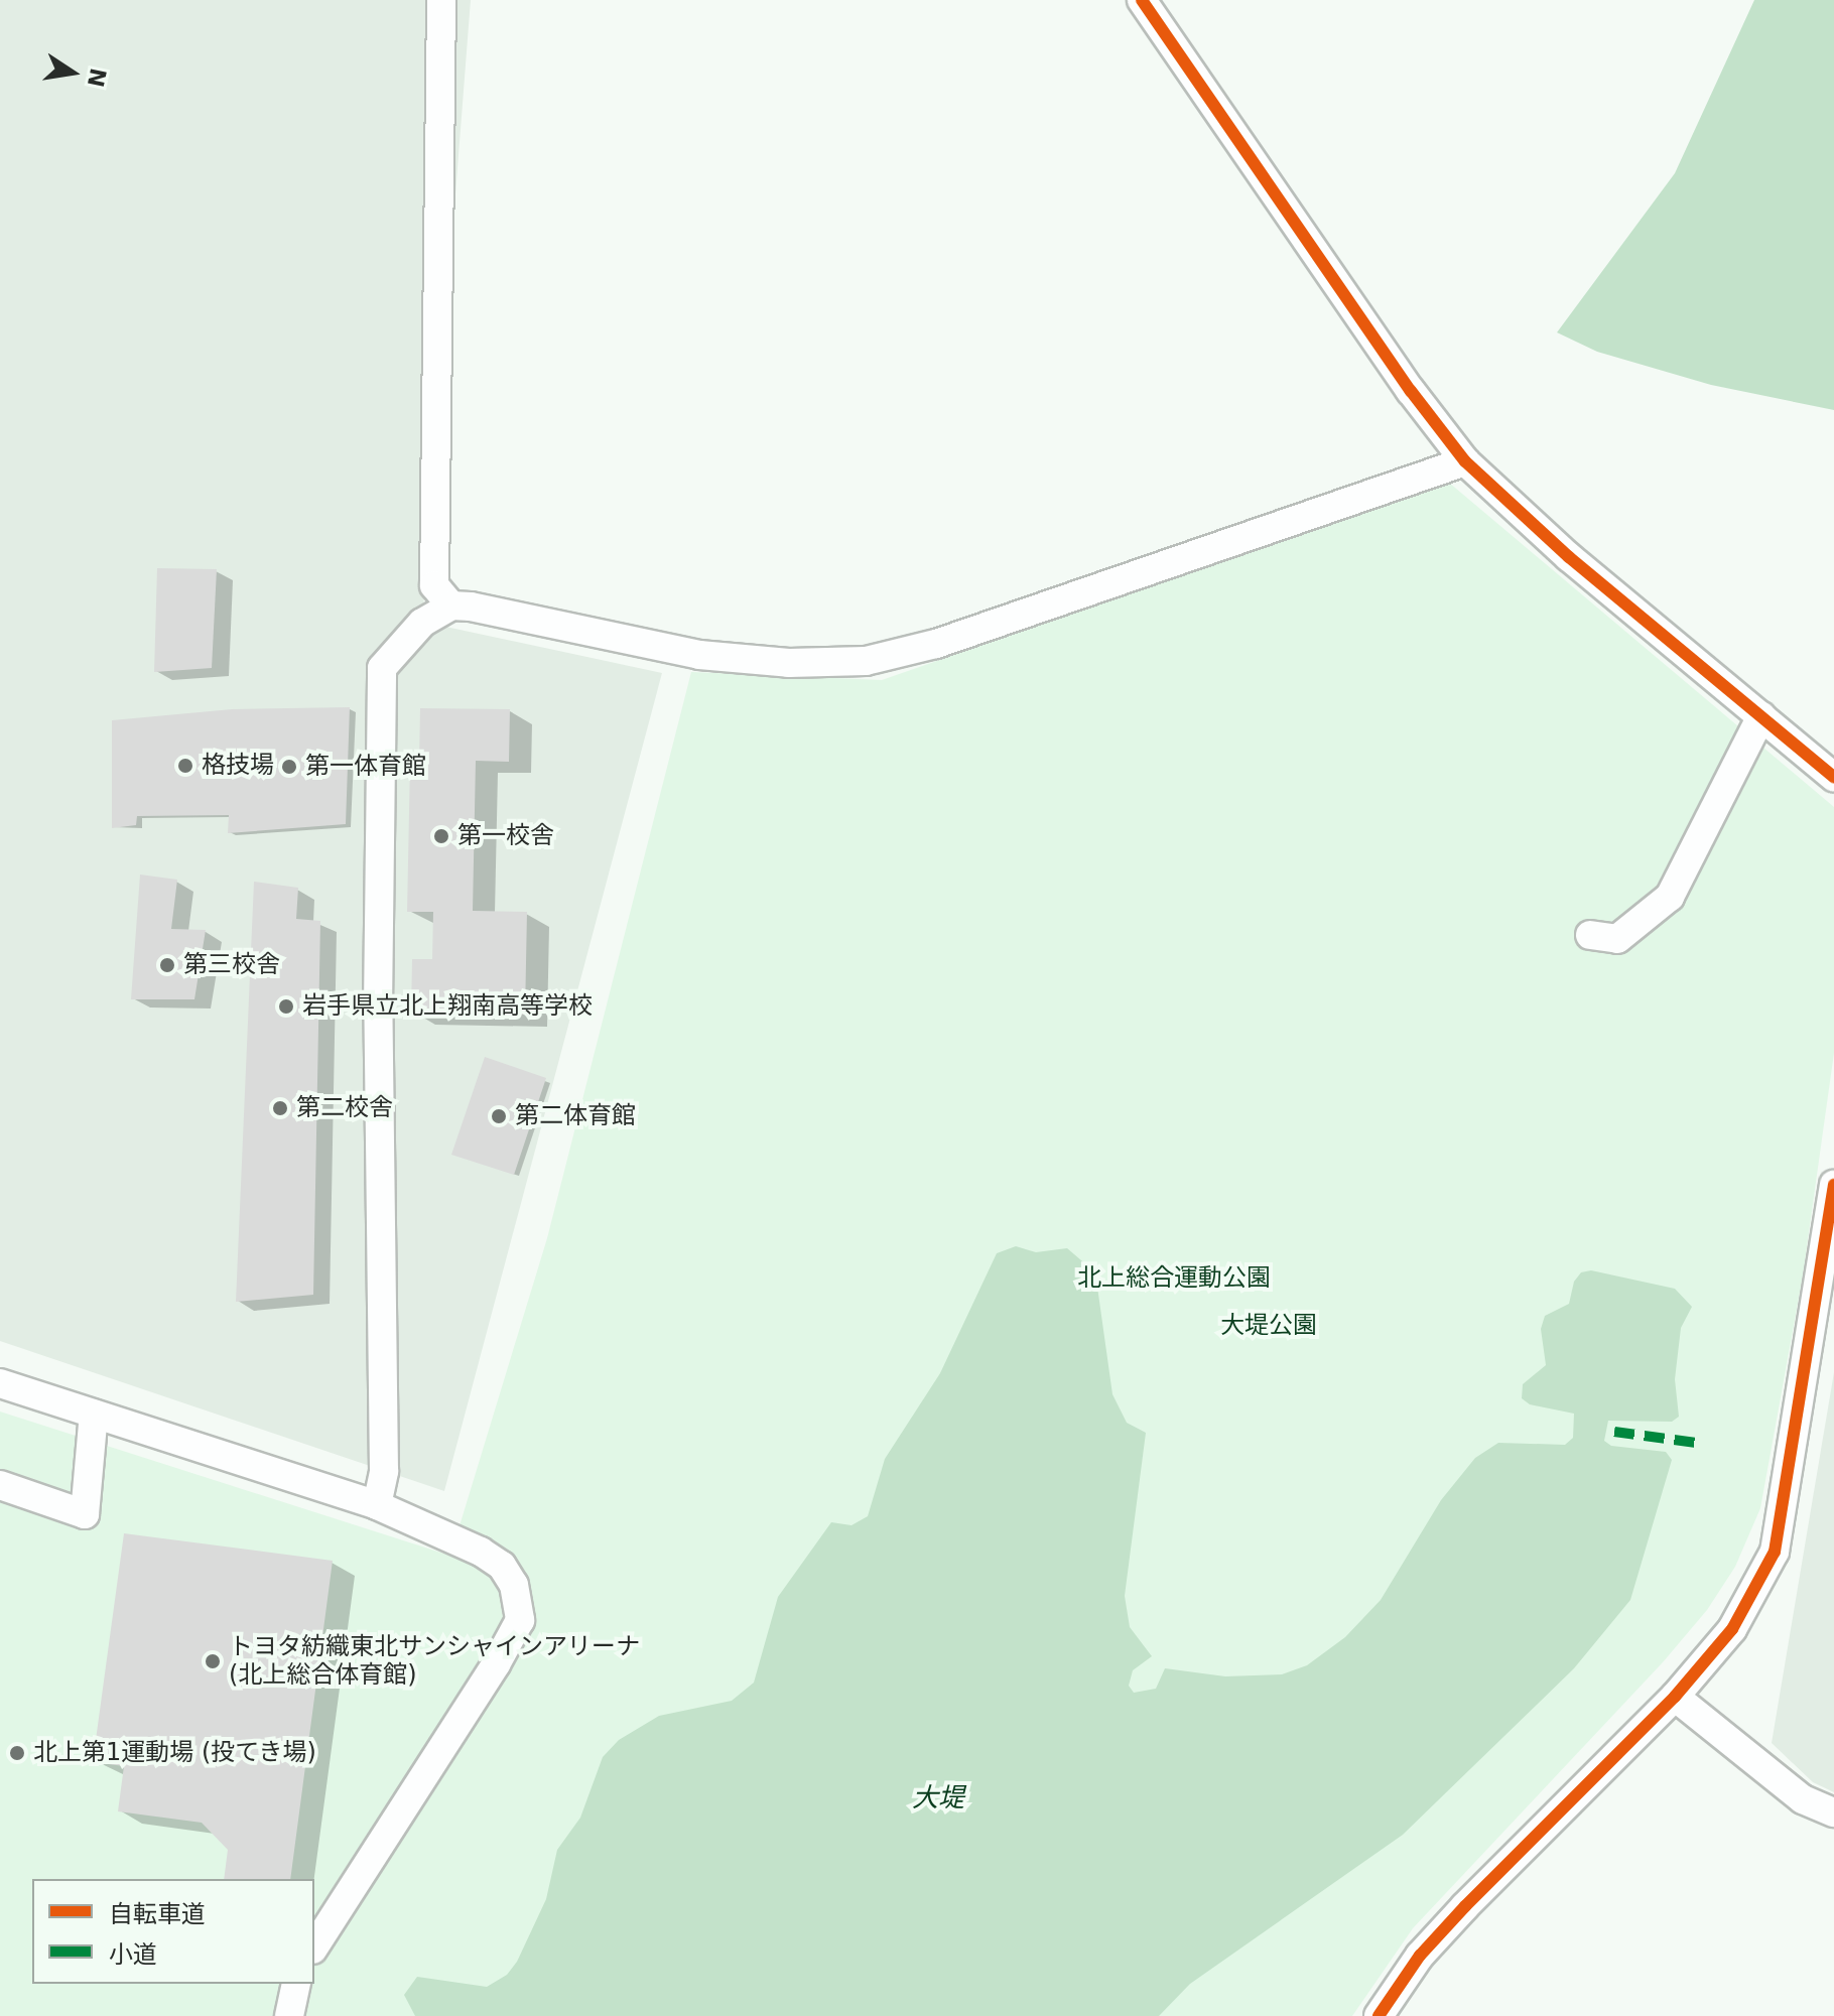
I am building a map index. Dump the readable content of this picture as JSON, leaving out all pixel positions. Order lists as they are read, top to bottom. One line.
{"water":["大堤"],"parks":["北上総合運動公園","大堤公園"],"places":["格技場","第一体育館","第一校舎","第三校舎","岩手県立北上翔南高等学校","第二校舎","第二体育館","トヨタ紡織東北サンシャインアリーナ (北上総合体育館)","北上第1運動場 (投てき場)"],"legend":["自転車道","小道"],"north":"right"}
